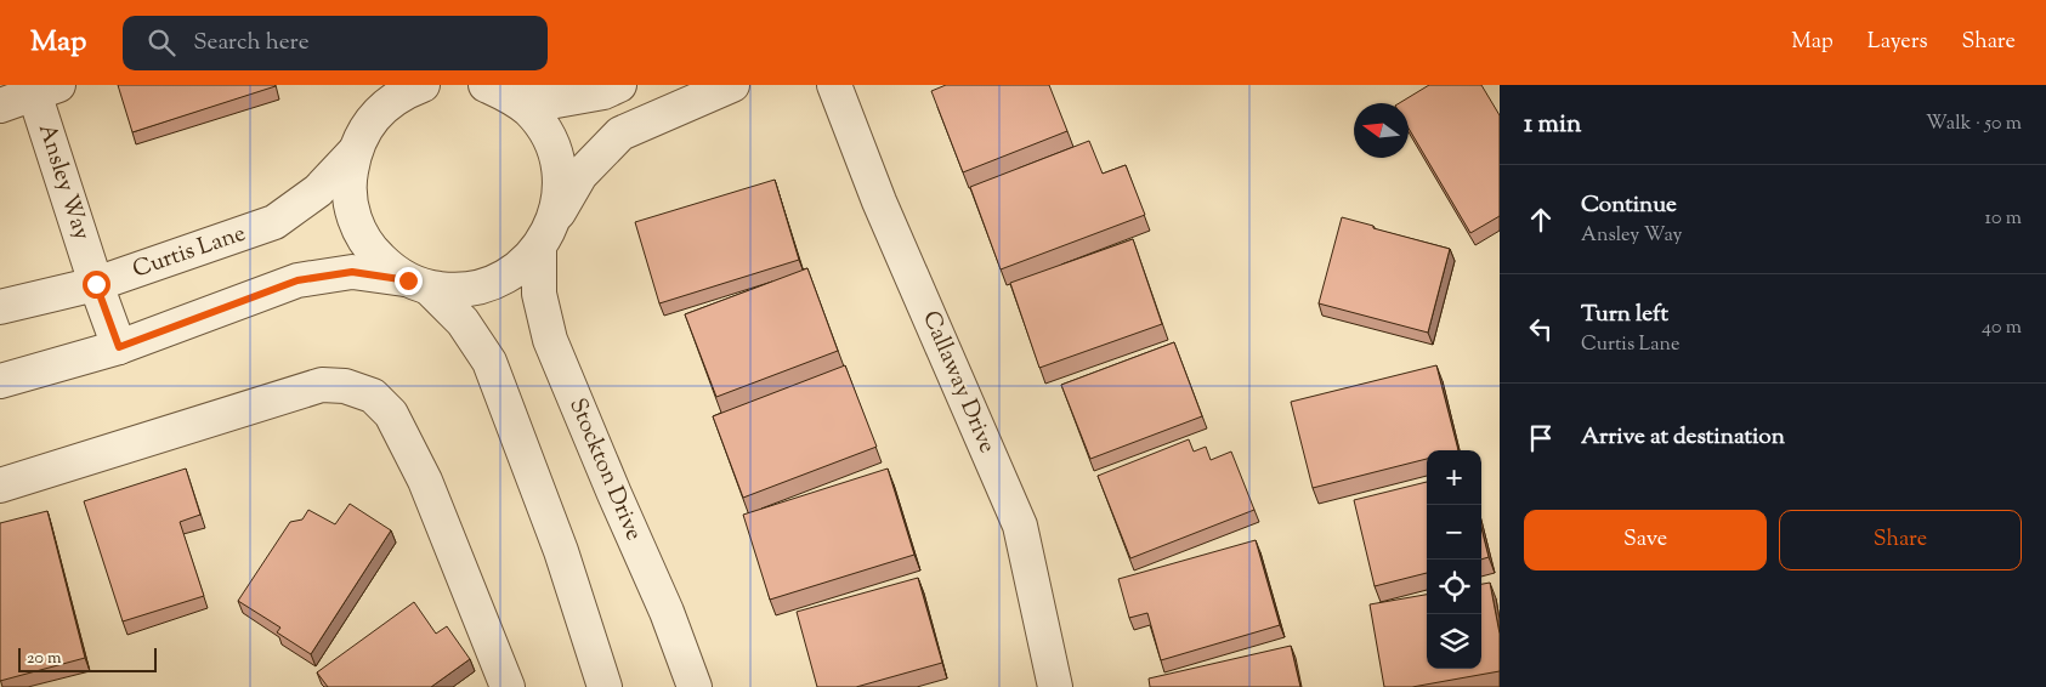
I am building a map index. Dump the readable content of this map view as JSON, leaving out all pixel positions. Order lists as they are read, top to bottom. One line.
{"streets":{"street":["Ansley Way","Curtis Lane","Callaway Drive","Stockton Drive"]},"crossings":[["Ansley Way","Curtis Lane"]],"scale_bar":"20 m","north":"left","page":{"header":"Map","search":"Search here","nav":["Map","Layers","Share"],"heading":["1 min","Walk · 50 m"],"list":[["Continue","Ansley Way","10 m"],["Turn left","Curtis Lane","40 m"],"Arrive at destination"],"map_buttons":["+","−"],"buttons":["Save","Share"],"scale":"20 m"}}
